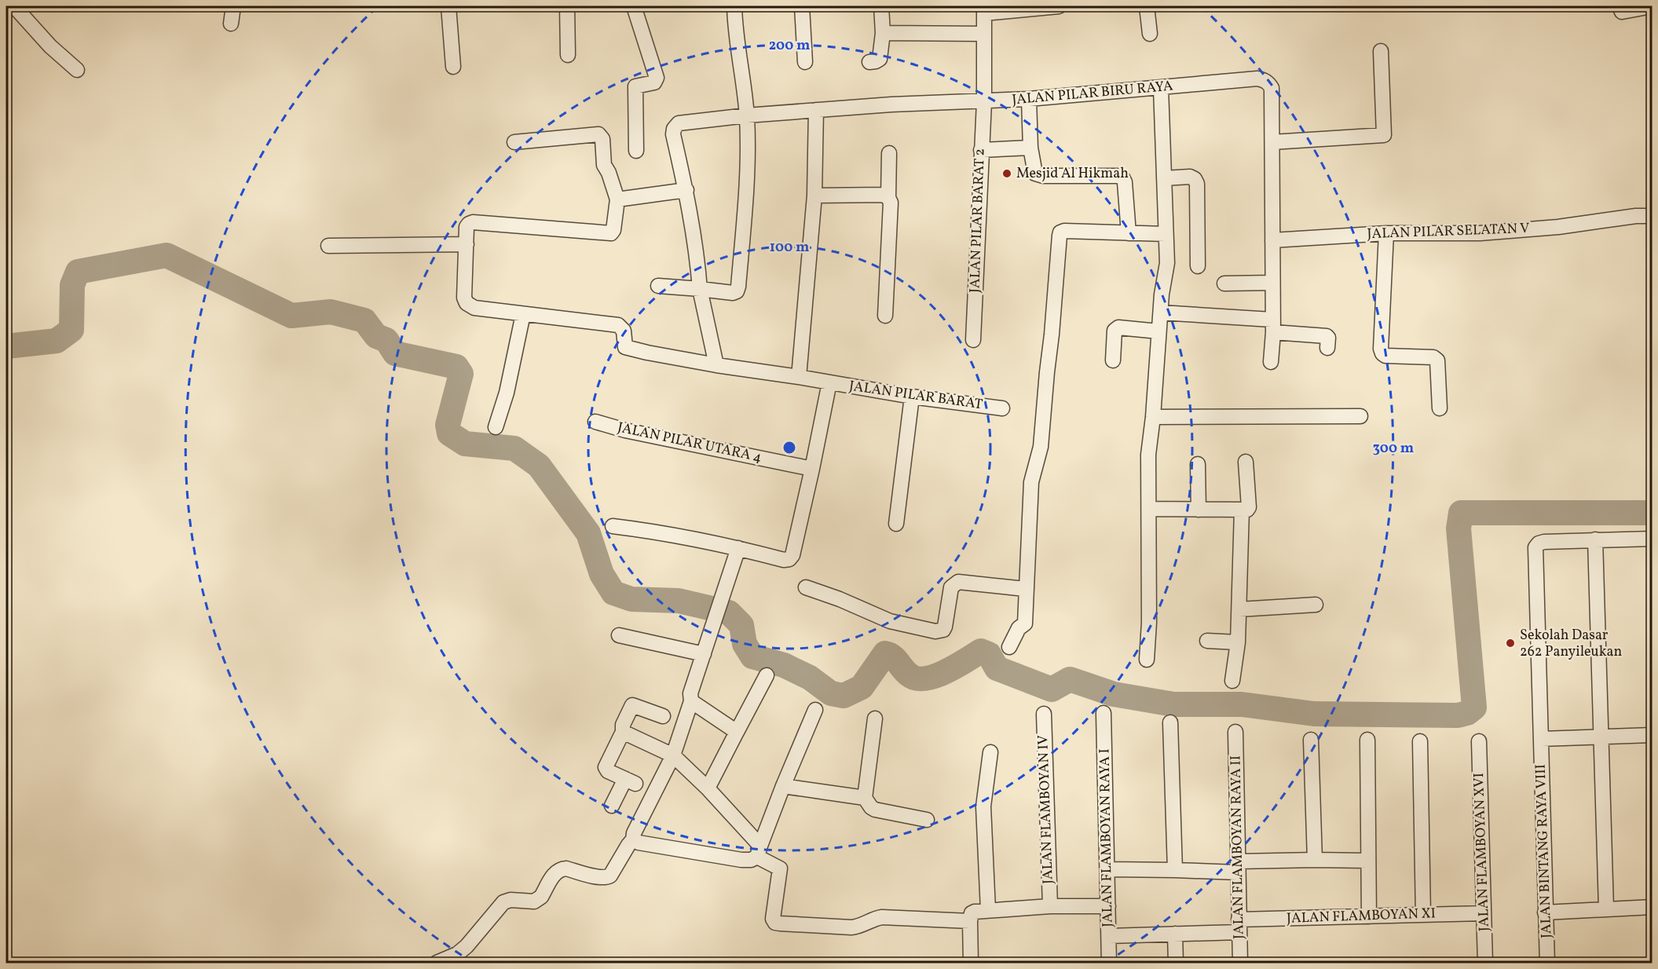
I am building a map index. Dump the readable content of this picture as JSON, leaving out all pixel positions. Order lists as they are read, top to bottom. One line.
{"streets":{"street":["JALAN PILAR BIRU RAYA","JALAN PILAR BARAT 2","JALAN PILAR SELATAN V","JALAN PILAR BARAT","JALAN PILAR UTARA 4","JALAN FLAMBOYAN IV","JALAN FLAMBOYAN RAYA I","JALAN FLAMBOYAN RAYA II","JALAN BINTANG RAYA VIII","JALAN FLAMBOYAN XVI","JALAN FLAMBOYAN XI"]},"crossings":[["JALAN PILAR BIRU RAYA","JALAN PILAR BARAT 2"],["JALAN PILAR BIRU RAYA","JALAN PILAR SELATAN V"],["JALAN FLAMBOYAN RAYA I","JALAN FLAMBOYAN XI"],["JALAN FLAMBOYAN RAYA II","JALAN FLAMBOYAN XI"],["JALAN FLAMBOYAN XVI","JALAN FLAMBOYAN XI"]],"places":["Mesjid Al Hikmah","Sekolah Dasar 262 Panyileukan"],"rings":["200 m","100 m","300 m"]}
